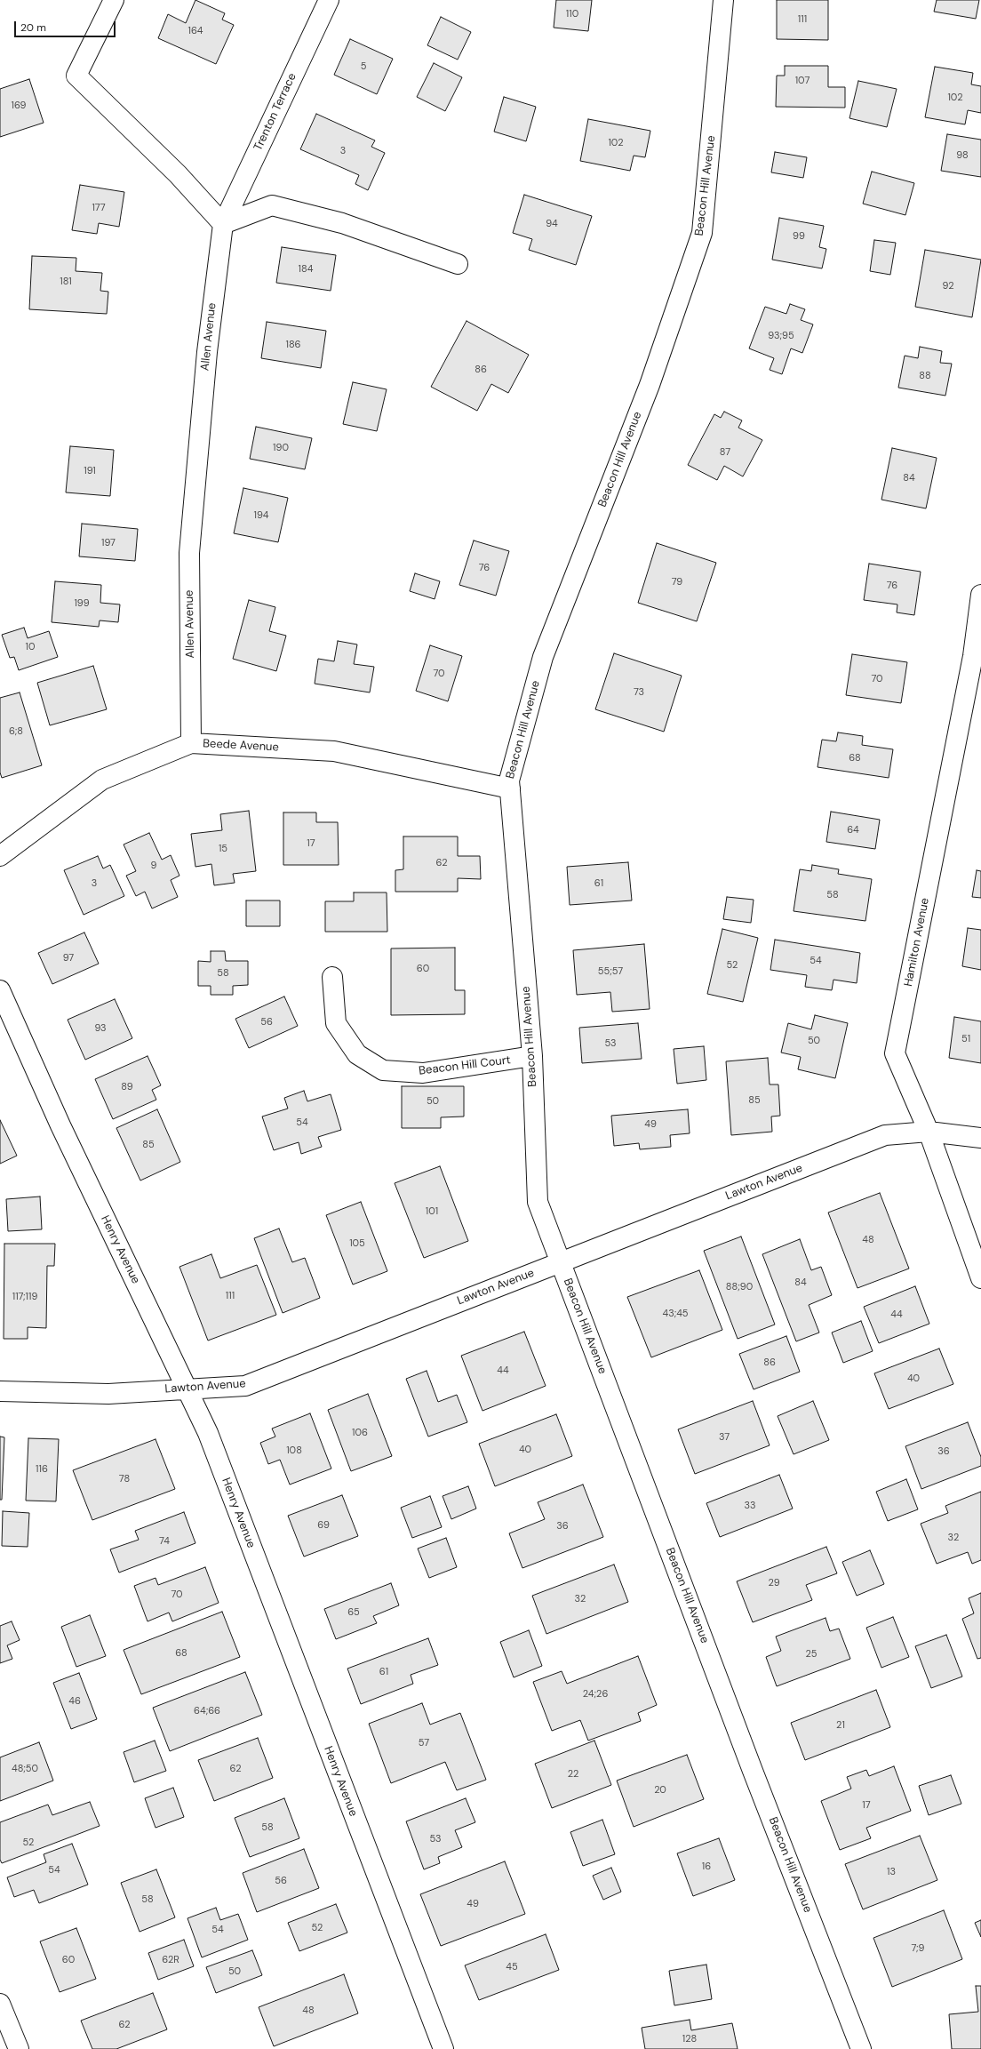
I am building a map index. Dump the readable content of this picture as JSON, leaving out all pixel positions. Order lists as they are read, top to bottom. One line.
{"streets":{"street":["Trenton Terrace","Beacon Hill Avenue","Allen Avenue","Beede Avenue","Hamilton Avenue","Beacon Hill Court","Lawton Avenue","Henry Avenue"]},"crossings":[["Trenton Terrace","Allen Avenue"],["Beacon Hill Avenue","Beede Avenue"],["Beacon Hill Avenue","Beacon Hill Court"],["Beacon Hill Avenue","Lawton Avenue"],["Allen Avenue","Beede Avenue"],["Hamilton Avenue","Lawton Avenue"],["Lawton Avenue","Henry Avenue"]],"house_numbers":["110","111","164","5","107","102","169","102","3","98","177","94","99","184","181","92","93;95","186","86","88","190","87","191","84","194","197","76","79","76","199","10","70","70","73","6;8","68","64","17","15","62","9","3","61","58","97","54","52","60","55;57","58","56","93","51","50","53","89","85","50","54","49","85","101","48","105","84","88;90","111","117;119","43;45","44","86","44","40","106","37","40","108","36","116","78","33","69","36","32","74","29","70","32","65","68","25","61","24;26","46","64;66","21","57","48;50","62","22","20","17","58","53","52","16","54","13","56","58","49","52","54","7;9","60","62R","45","50","48","62","128"],"scale_bar":"20 m"}
